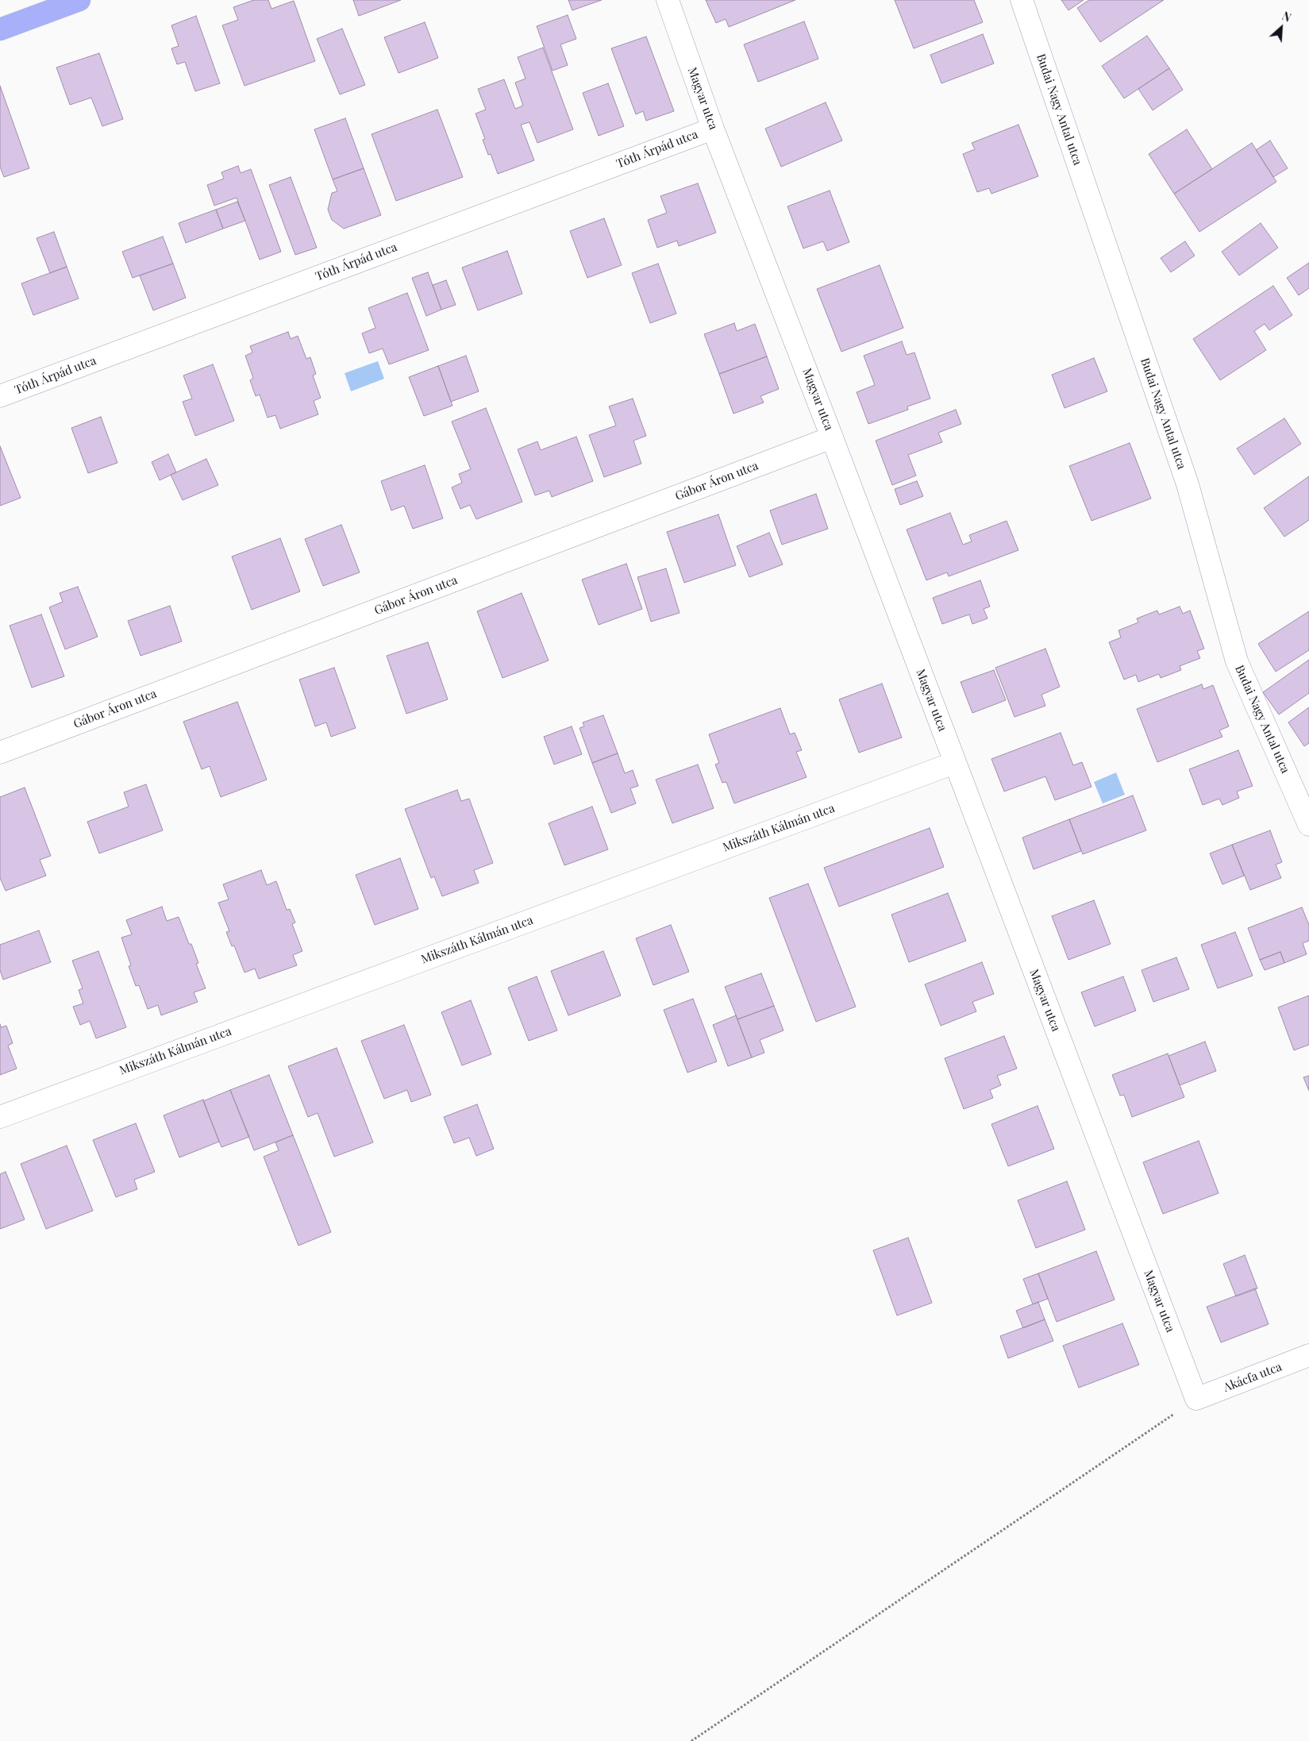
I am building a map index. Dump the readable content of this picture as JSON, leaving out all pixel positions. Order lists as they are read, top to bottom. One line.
{"streets":{"street":["Magyar utca","Budai Nagy Antal utca","Tóth Árpád utca","Gábor Áron utca","Mikszáth Kálmán utca","Akácfa utca"]},"crossings":[["Magyar utca","Tóth Árpád utca"],["Magyar utca","Gábor Áron utca"],["Magyar utca","Mikszáth Kálmán utca"],["Magyar utca","Akácfa utca"]],"north":"top right"}
